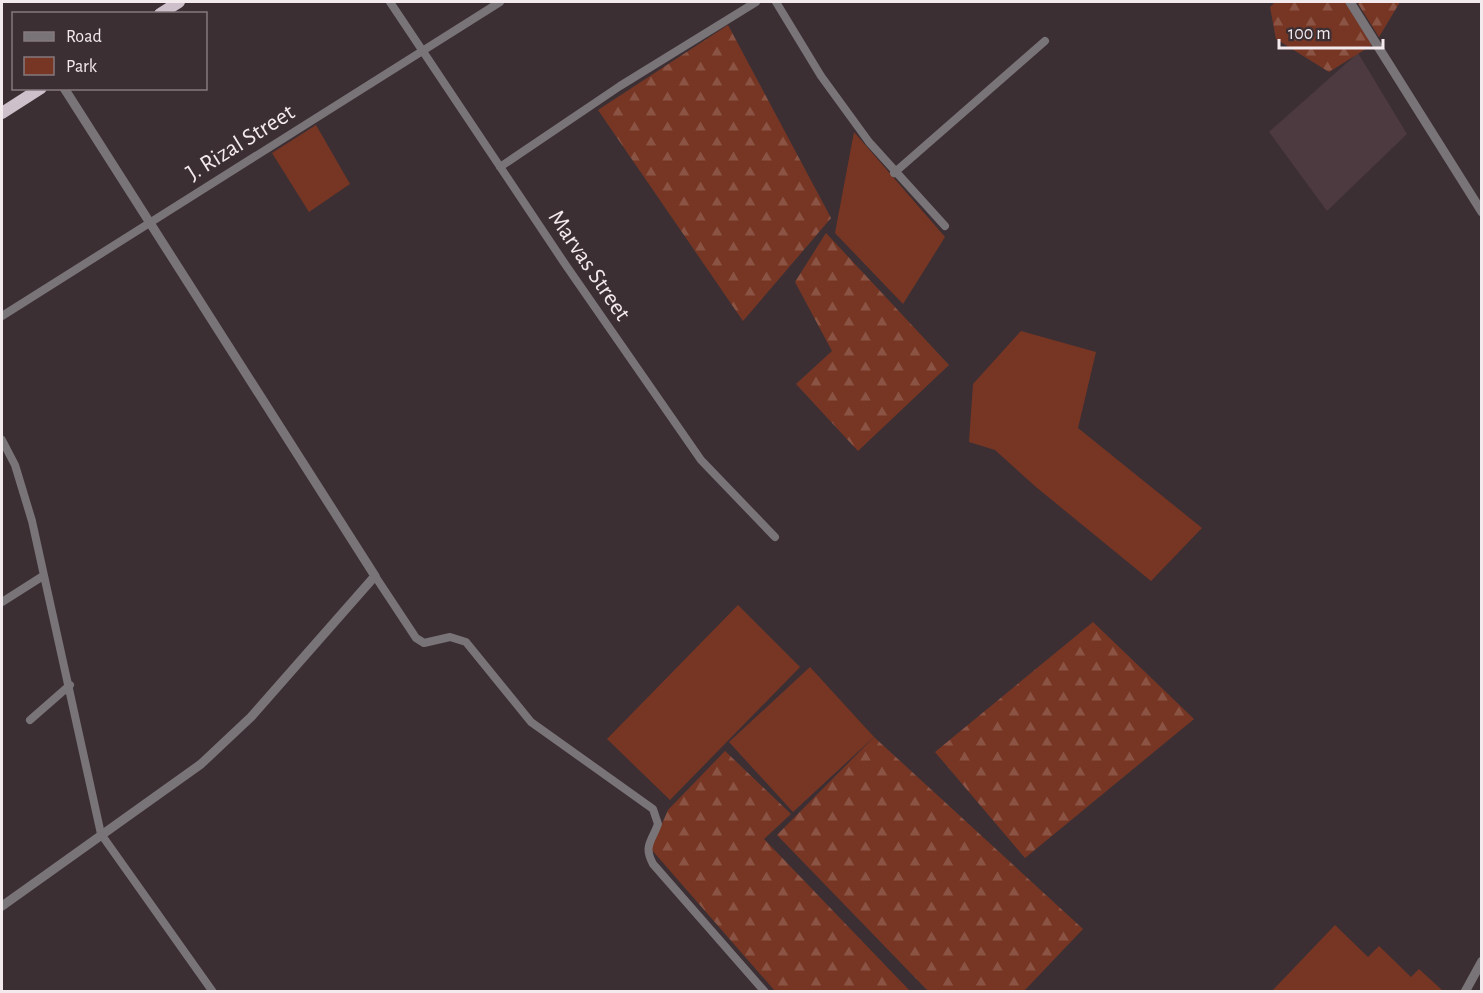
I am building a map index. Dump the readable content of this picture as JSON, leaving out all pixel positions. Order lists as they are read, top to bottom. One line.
{"streets":{"street":["J. Rizal Street","Marvas Street"]},"crossings":[["J. Rizal Street","Marvas Street"]],"legend":["Road","Park"],"scale_bar":"100 m"}
